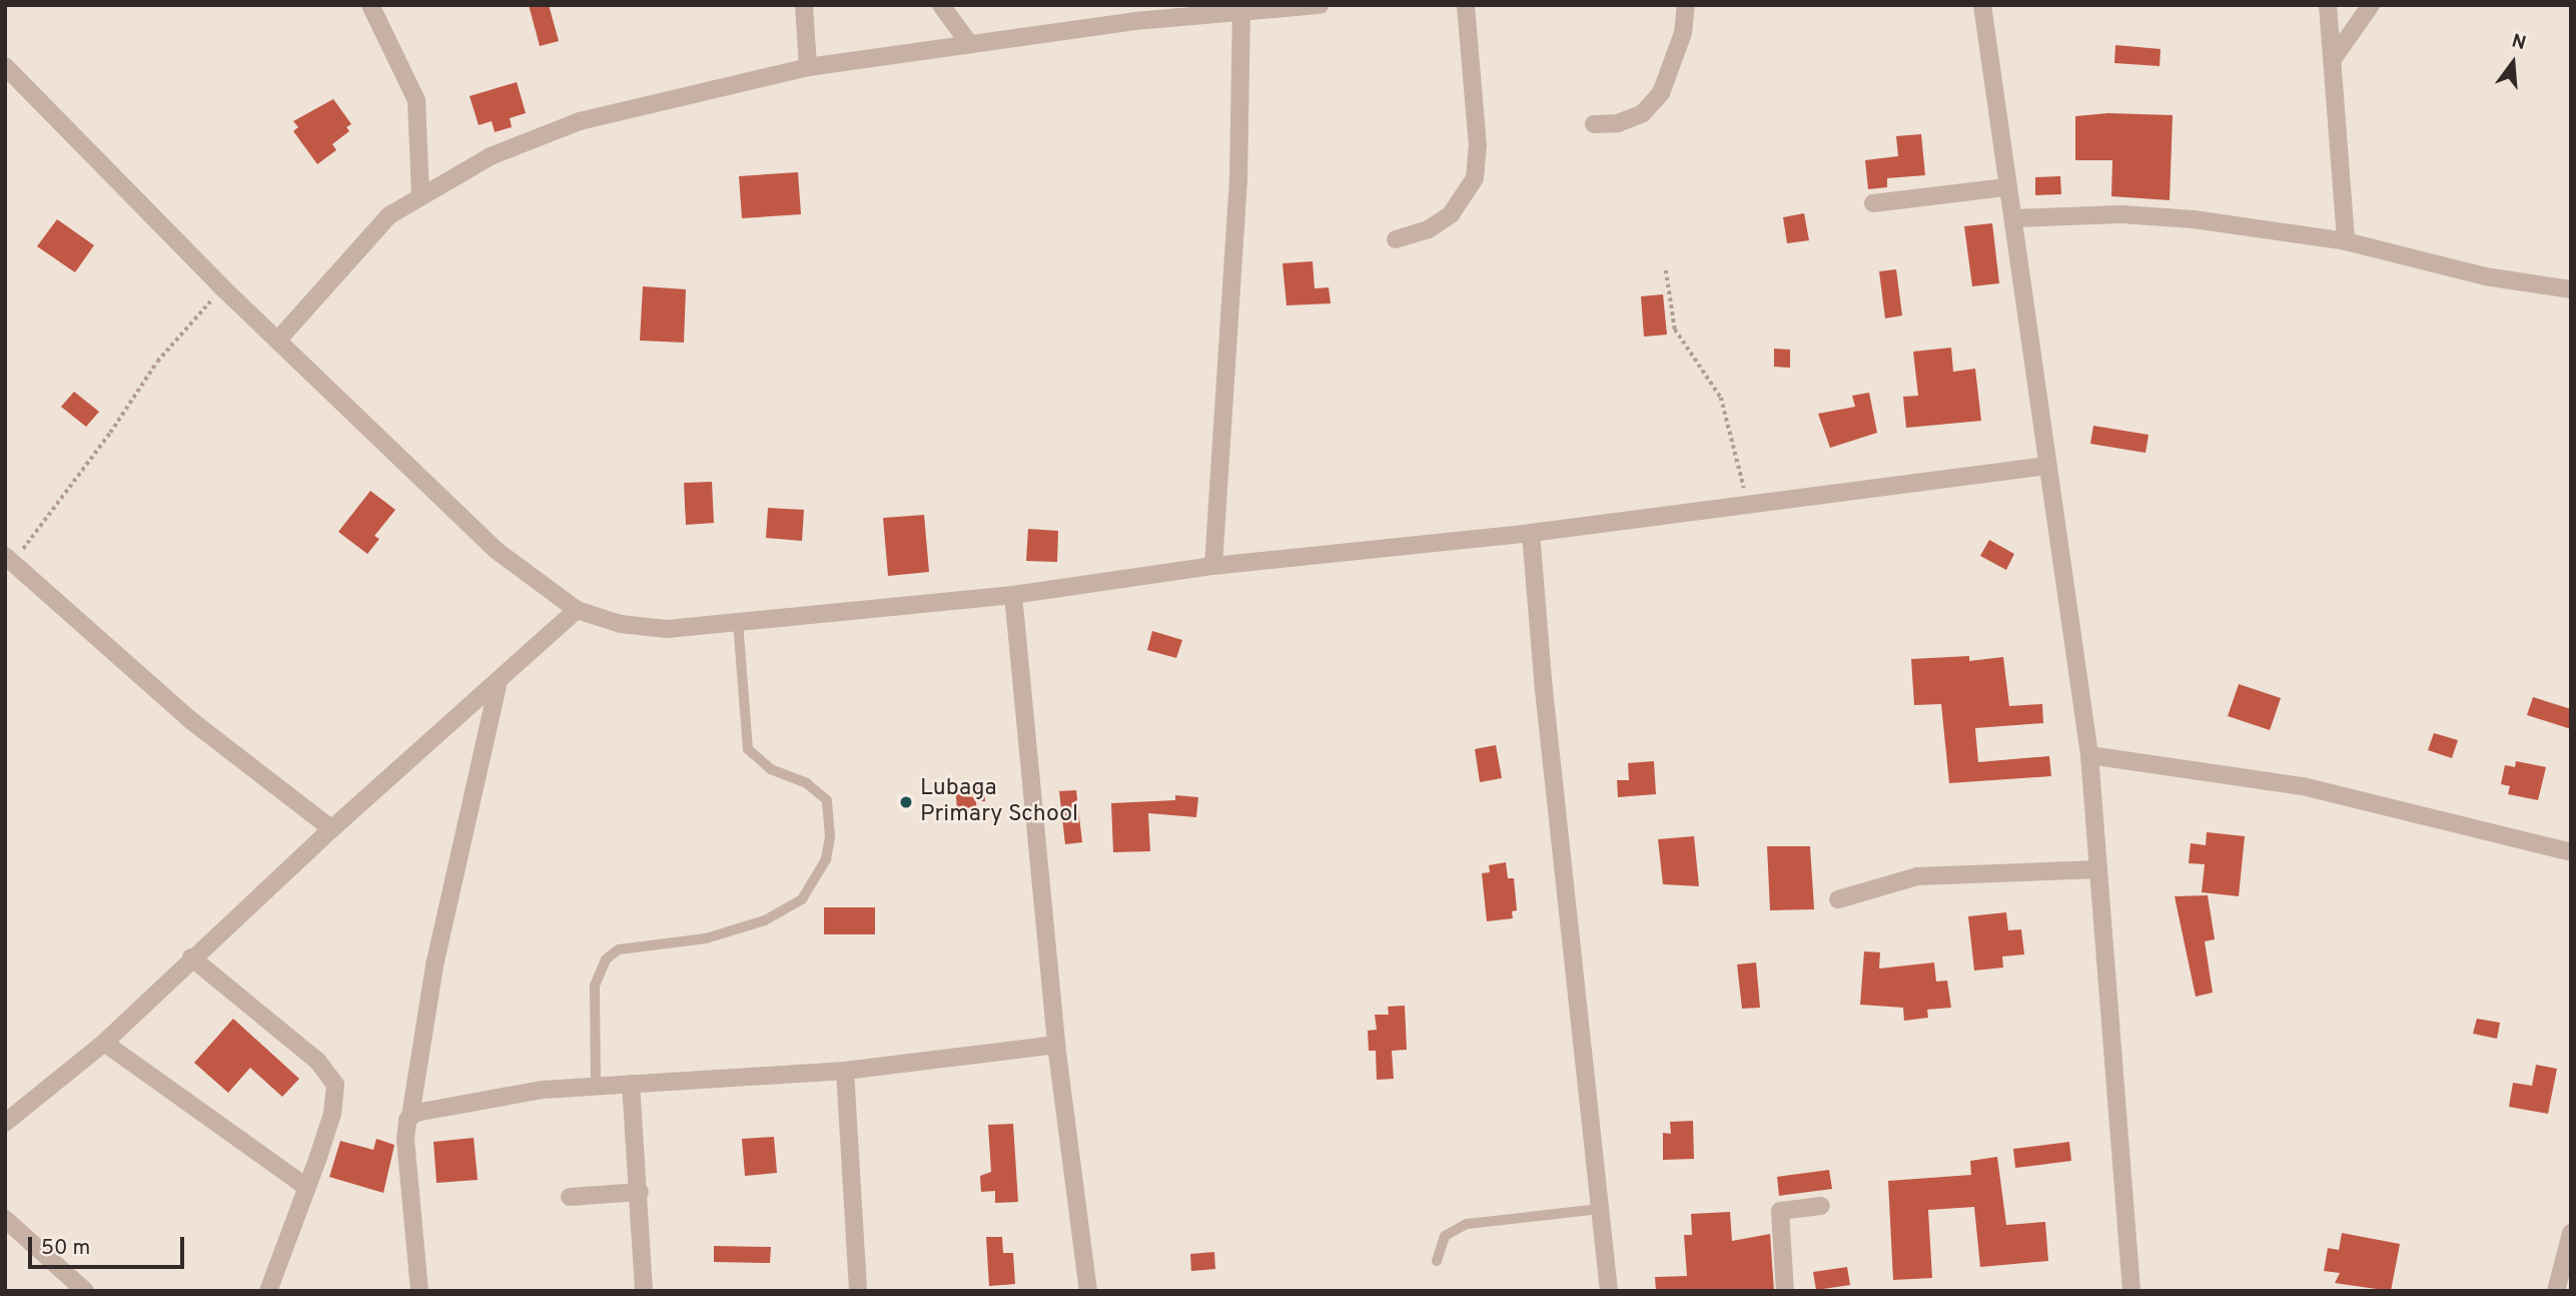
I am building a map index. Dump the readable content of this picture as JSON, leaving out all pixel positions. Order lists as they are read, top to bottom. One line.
{"places":["Lubaga Primary School"],"scale_bar":"50 m","north":"top"}
